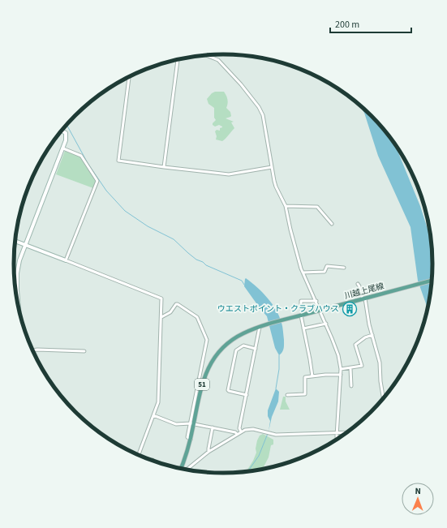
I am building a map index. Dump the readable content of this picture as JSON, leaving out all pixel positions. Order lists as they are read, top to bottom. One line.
{"streets":{"main road":["川越上尾線","51"]},"places":{"building":["ウエストポイント・クラブハウス"]},"scale_bar":"200 m","north":"top"}
